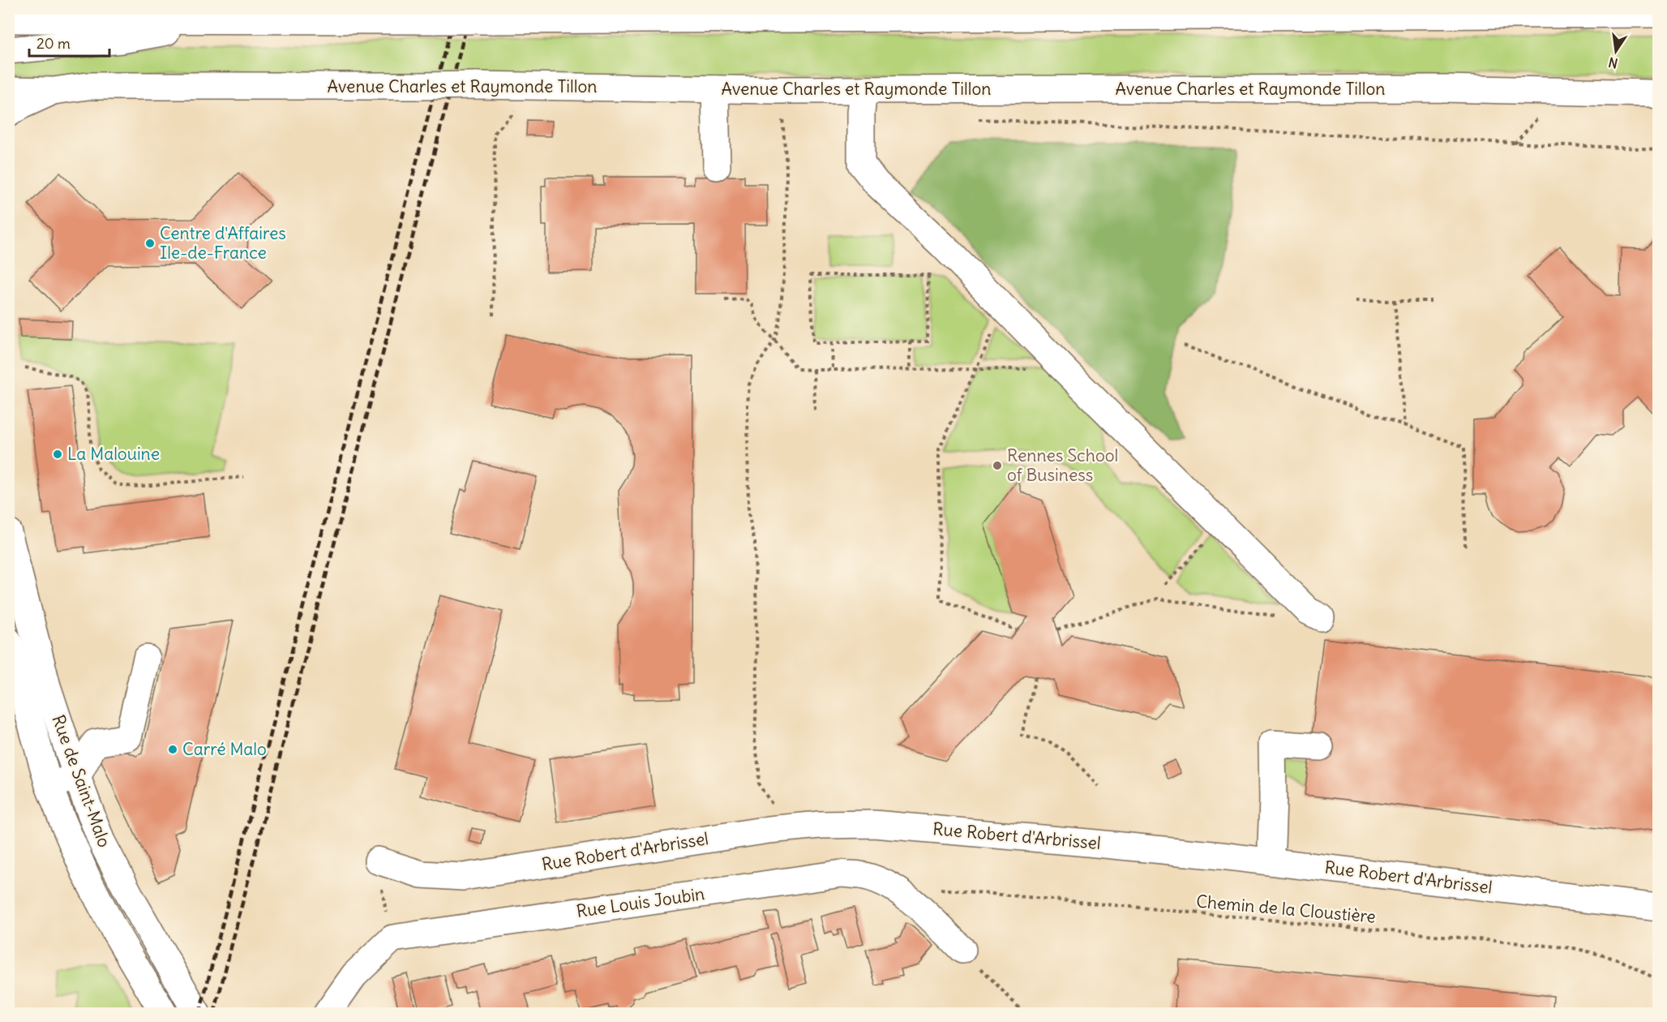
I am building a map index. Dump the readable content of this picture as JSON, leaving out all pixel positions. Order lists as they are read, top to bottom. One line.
{"streets":{"main road":["Avenue Charles et Raymonde Tillon","Rue de Saint-Malo","Rue Robert d'Arbrissel","Rue Louis Joubin"],"path":["Chemin de la Cloustière"]},"crossings":[["Rue Louis Joubin","Chemin de la Cloustière"]],"places":["Centre d'Affaires Ile-de-France","La Malouine","Rennes School of Business","Carré Malo"],"scale_bar":"20 m","north":"bottom"}
